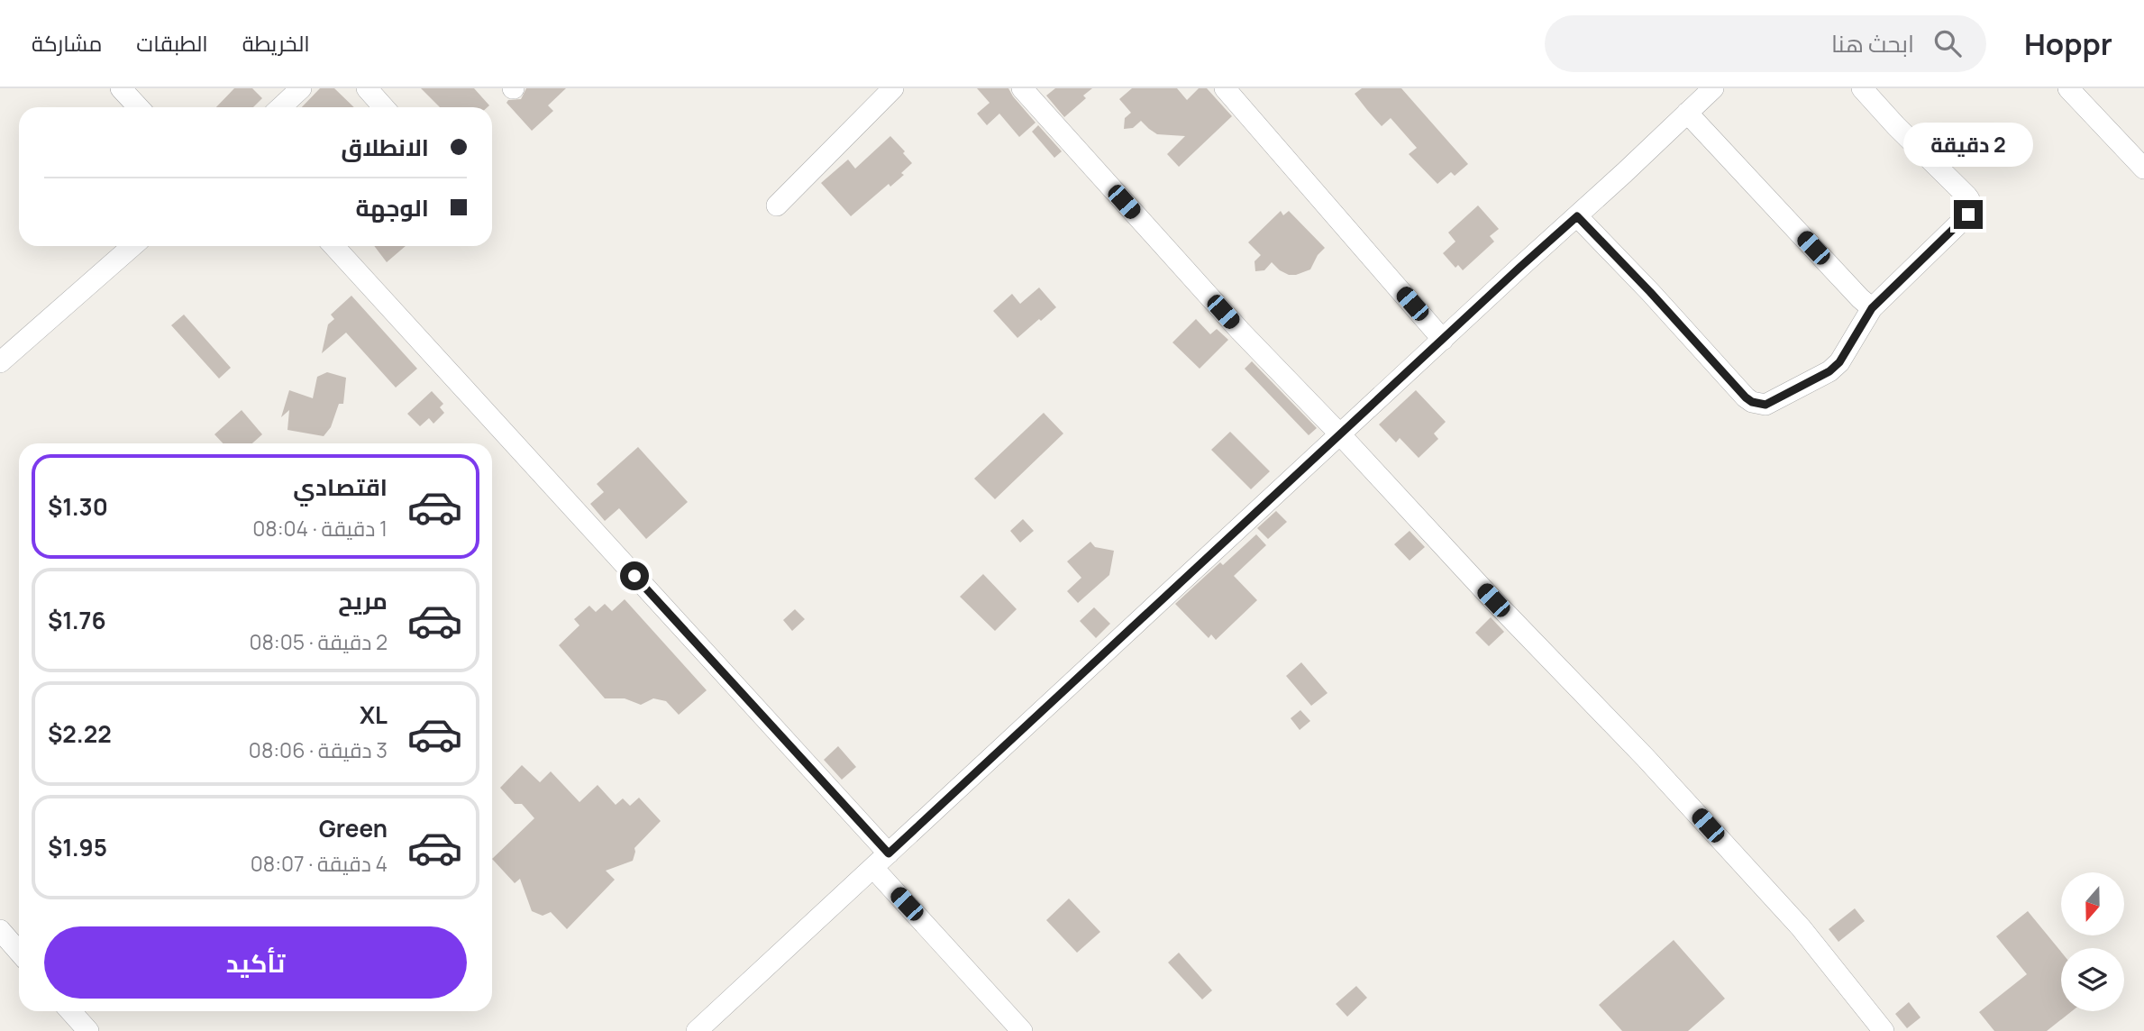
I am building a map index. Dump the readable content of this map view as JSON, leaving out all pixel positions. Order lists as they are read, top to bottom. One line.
{"north":"bottom","page":{"header":"Hoppr","search":"ابحث هنا","nav":["الخريطة","الطبقات","مشاركة"],"banner":["الانطلاق","الوجهة"],"bubble":"2 دقيقة","list":[{"name":"اقتصادي","note":"1 دقيقة · 08:04","value":"$1.30"},{"name":"مريح","note":"2 دقيقة · 08:05","value":"$1.76"},{"name":"XL","note":"3 دقيقة · 08:06","value":"$2.22"},{"name":"Green","note":"4 دقيقة · 08:07","value":"$1.95"}],"buttons":"تأكيد"}}
